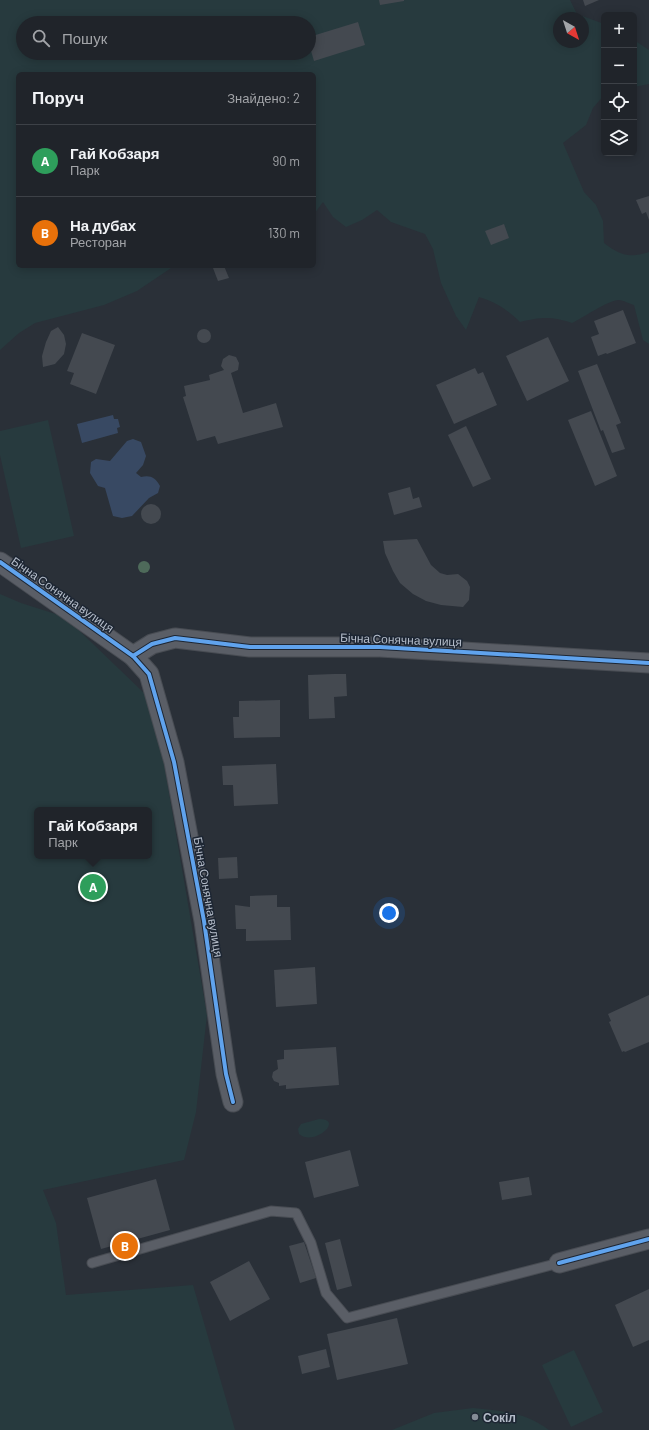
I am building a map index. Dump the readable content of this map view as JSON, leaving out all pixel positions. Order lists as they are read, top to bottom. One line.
{"streets":{"street":["Бічна Сонячна вулиця"]},"places":["Сокіл"],"north":"bottom right","page":{"map_buttons":["+","−"],"search":"Пошук","heading":["Поруч","Знайдено: 2"],"list":[{"mark":"A","name":"Гай Кобзаря","note":"Парк","value":"90 m"},{"mark":"B","name":"На дубах","note":"Ресторан","value":"130 m"}],"popup":["Гай Кобзаря","Парк"],"pins":["A","B"]}}
